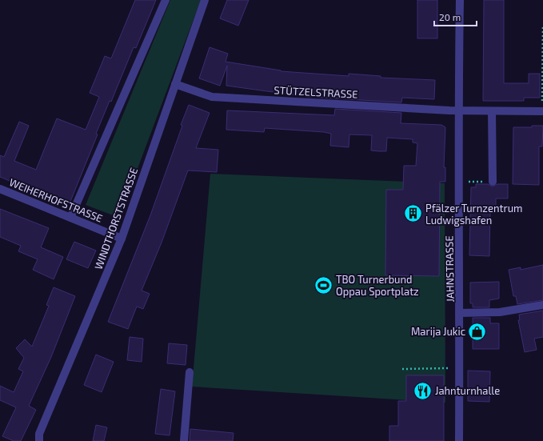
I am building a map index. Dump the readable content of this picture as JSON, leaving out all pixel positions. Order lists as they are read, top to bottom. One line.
{"streets":{"street":["STÜTZELSTRASSE","WEIHERHOFSTRASSE","WINDTHORSTSTRASSE","JAHNSTRASSE"]},"crossings":[["STÜTZELSTRASSE","WINDTHORSTSTRASSE"],["STÜTZELSTRASSE","JAHNSTRASSE"],["WEIHERHOFSTRASSE","WINDTHORSTSTRASSE"]],"places":{"building":["Pfälzer Turnzentrum Ludwigshafen"],"sports":["TBO Turnerbund Oppau Sportplatz"],"shop":["Marija Jukic"],"restaurant":["Jahnturnhalle"]},"scale_bar":"20 m"}
